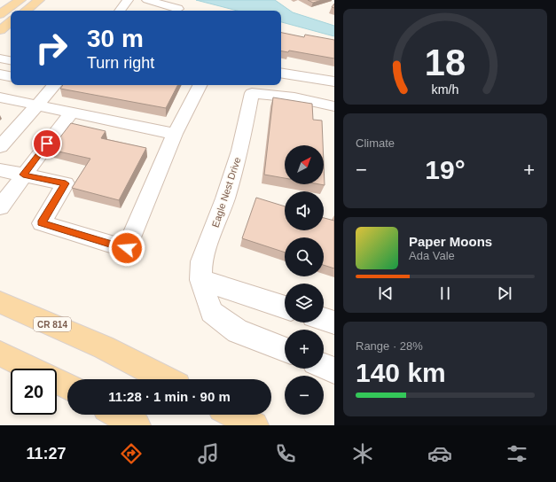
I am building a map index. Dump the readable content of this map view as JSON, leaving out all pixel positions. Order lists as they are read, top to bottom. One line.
{"streets":{"main road":["CR 814"],"street":["Eagle Nest Drive"]},"north":"top right","page":{"turn":["30 m","Turn right"],"tile":["Climate",["Range · 28%","140 km"]],"map_buttons":["+","−"],"heat":["−","19°","+"],"song":["Paper Moons","Ada Vale"],"limit":"20","trip":"11:28 · 1 min · 90 m","tabs":"11:27","gauge":["18","km/h"]}}
